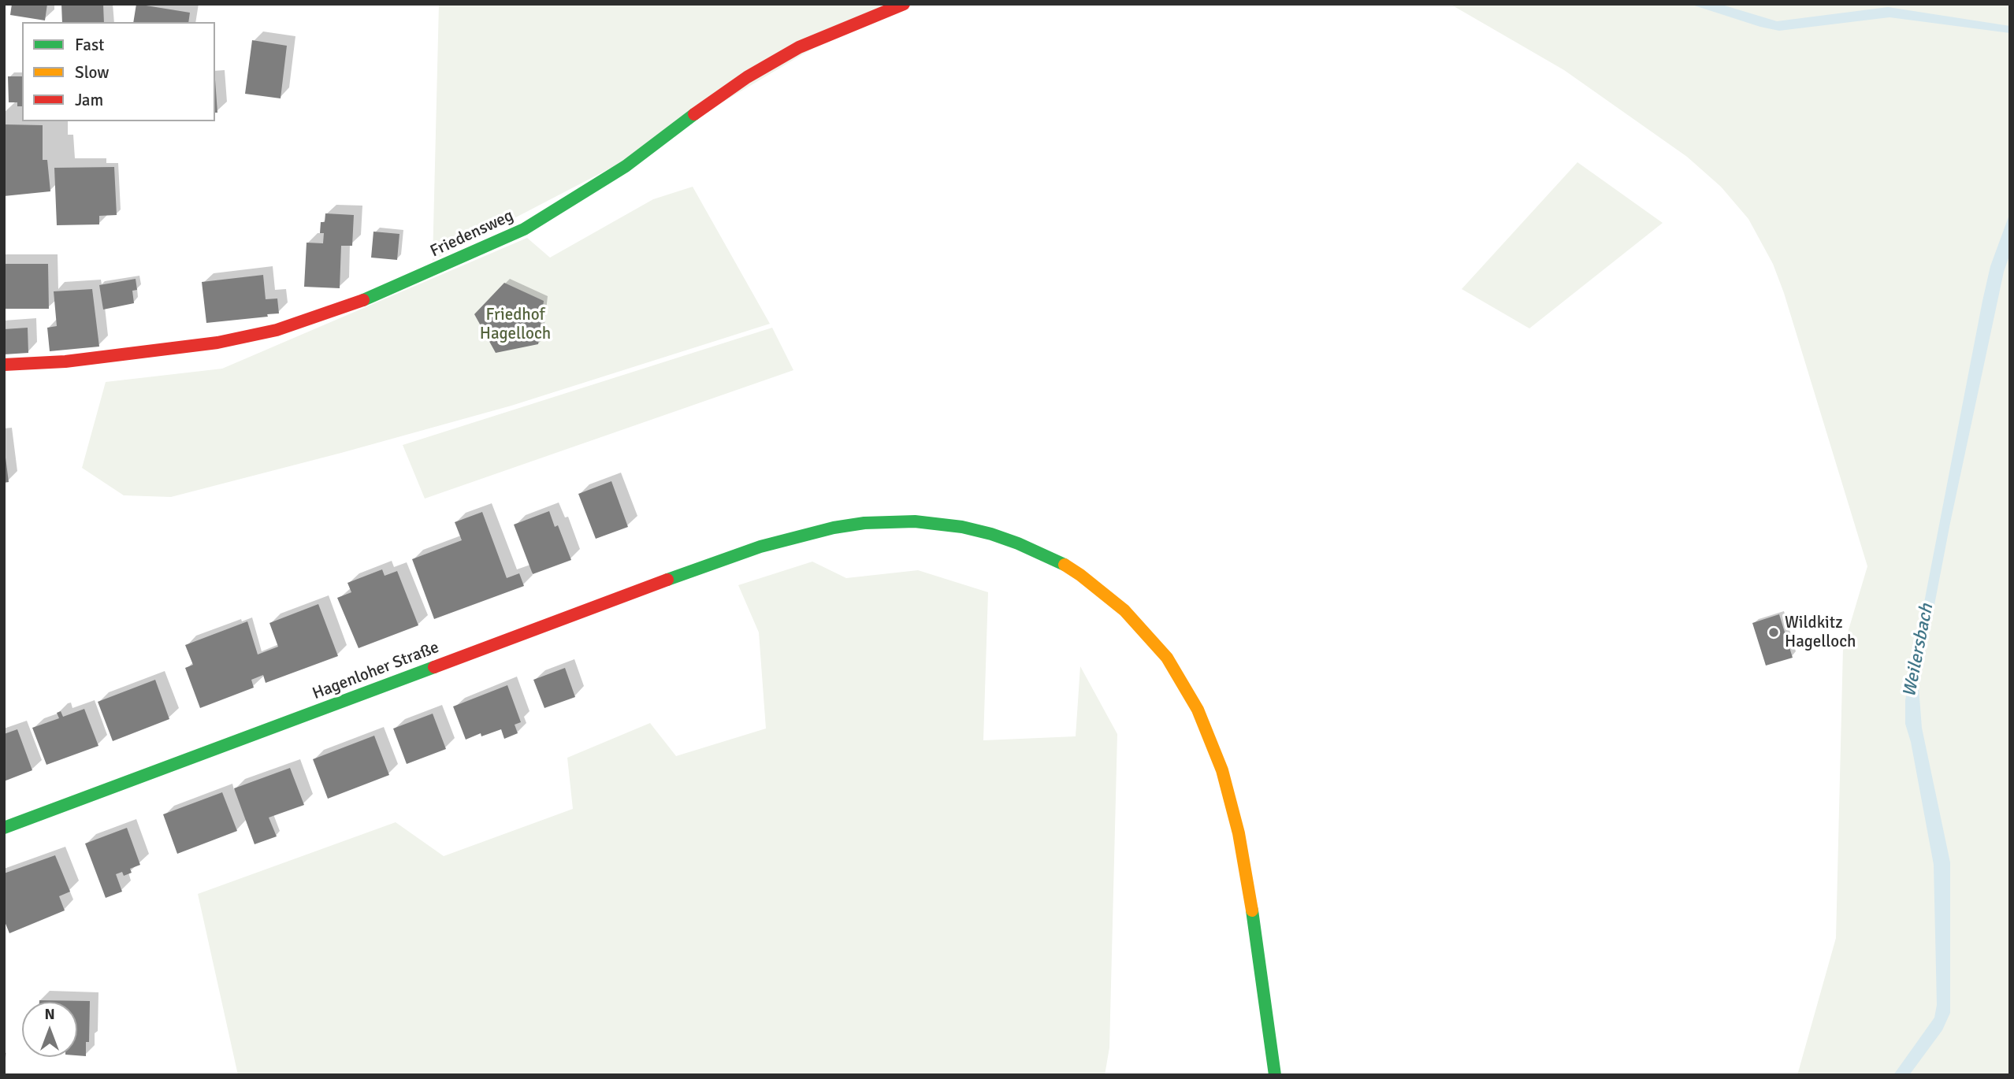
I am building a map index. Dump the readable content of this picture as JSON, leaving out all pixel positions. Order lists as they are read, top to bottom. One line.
{"streets":{"street":["Friedensweg","Hagenloher Straße"]},"water":["Weilersbach"],"parks":["Friedhof Hagelloch"],"places":["Wildkitz Hagelloch"],"legend":["Fast","Slow","Jam"],"north":"top"}
